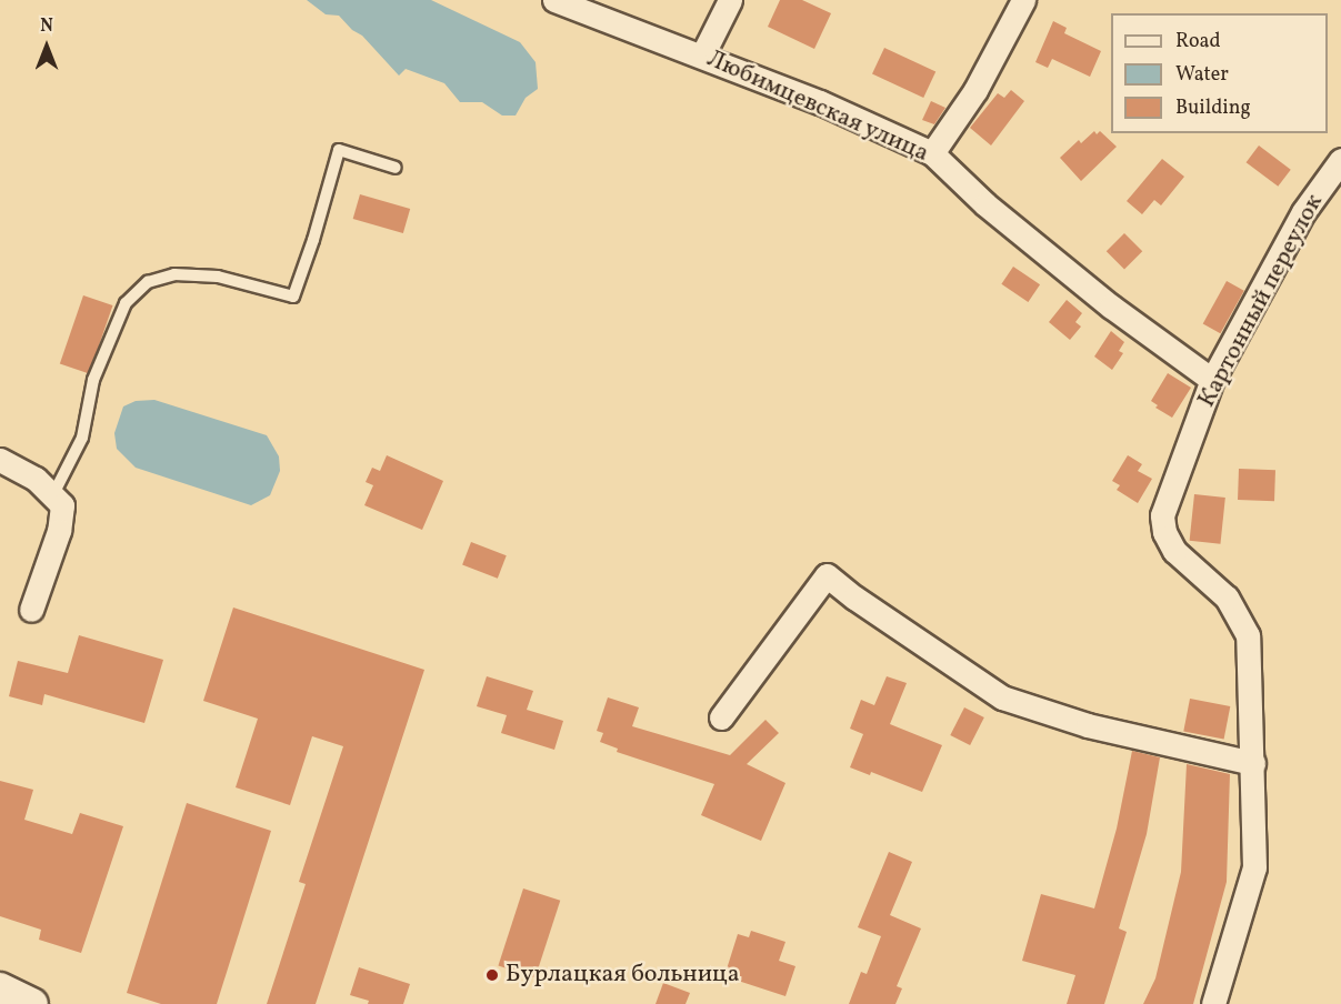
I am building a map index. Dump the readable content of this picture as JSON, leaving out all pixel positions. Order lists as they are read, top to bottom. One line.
{"streets":{"street":["Любимцевская улица","Картонный переулок"]},"crossings":[["Любимцевская улица","Картонный переулок"]],"places":["Бурлацкая больница"],"legend":["Road","Water","Building"],"north":"top"}
